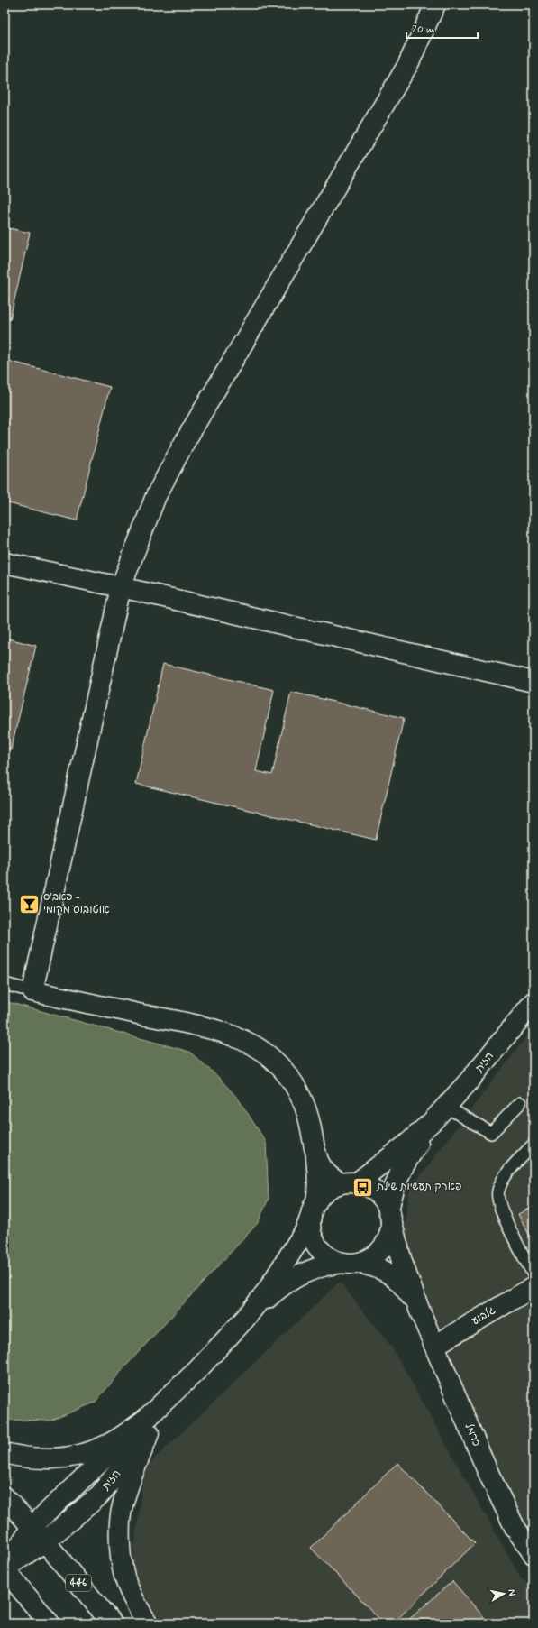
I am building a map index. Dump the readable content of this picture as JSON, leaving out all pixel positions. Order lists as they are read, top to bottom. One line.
{"streets":{"street":["הזית","גלבוע","כרמל","446"]},"crossings":[["הזית","כרמל"],["הזית","446"],["גלבוע","כרמל"]],"places":{"bar":["פאב'ס - אוטובוס מקומי"],"bus stop":["פארק תעשיות שילת"]},"scale_bar":"20 m","north":"right"}
